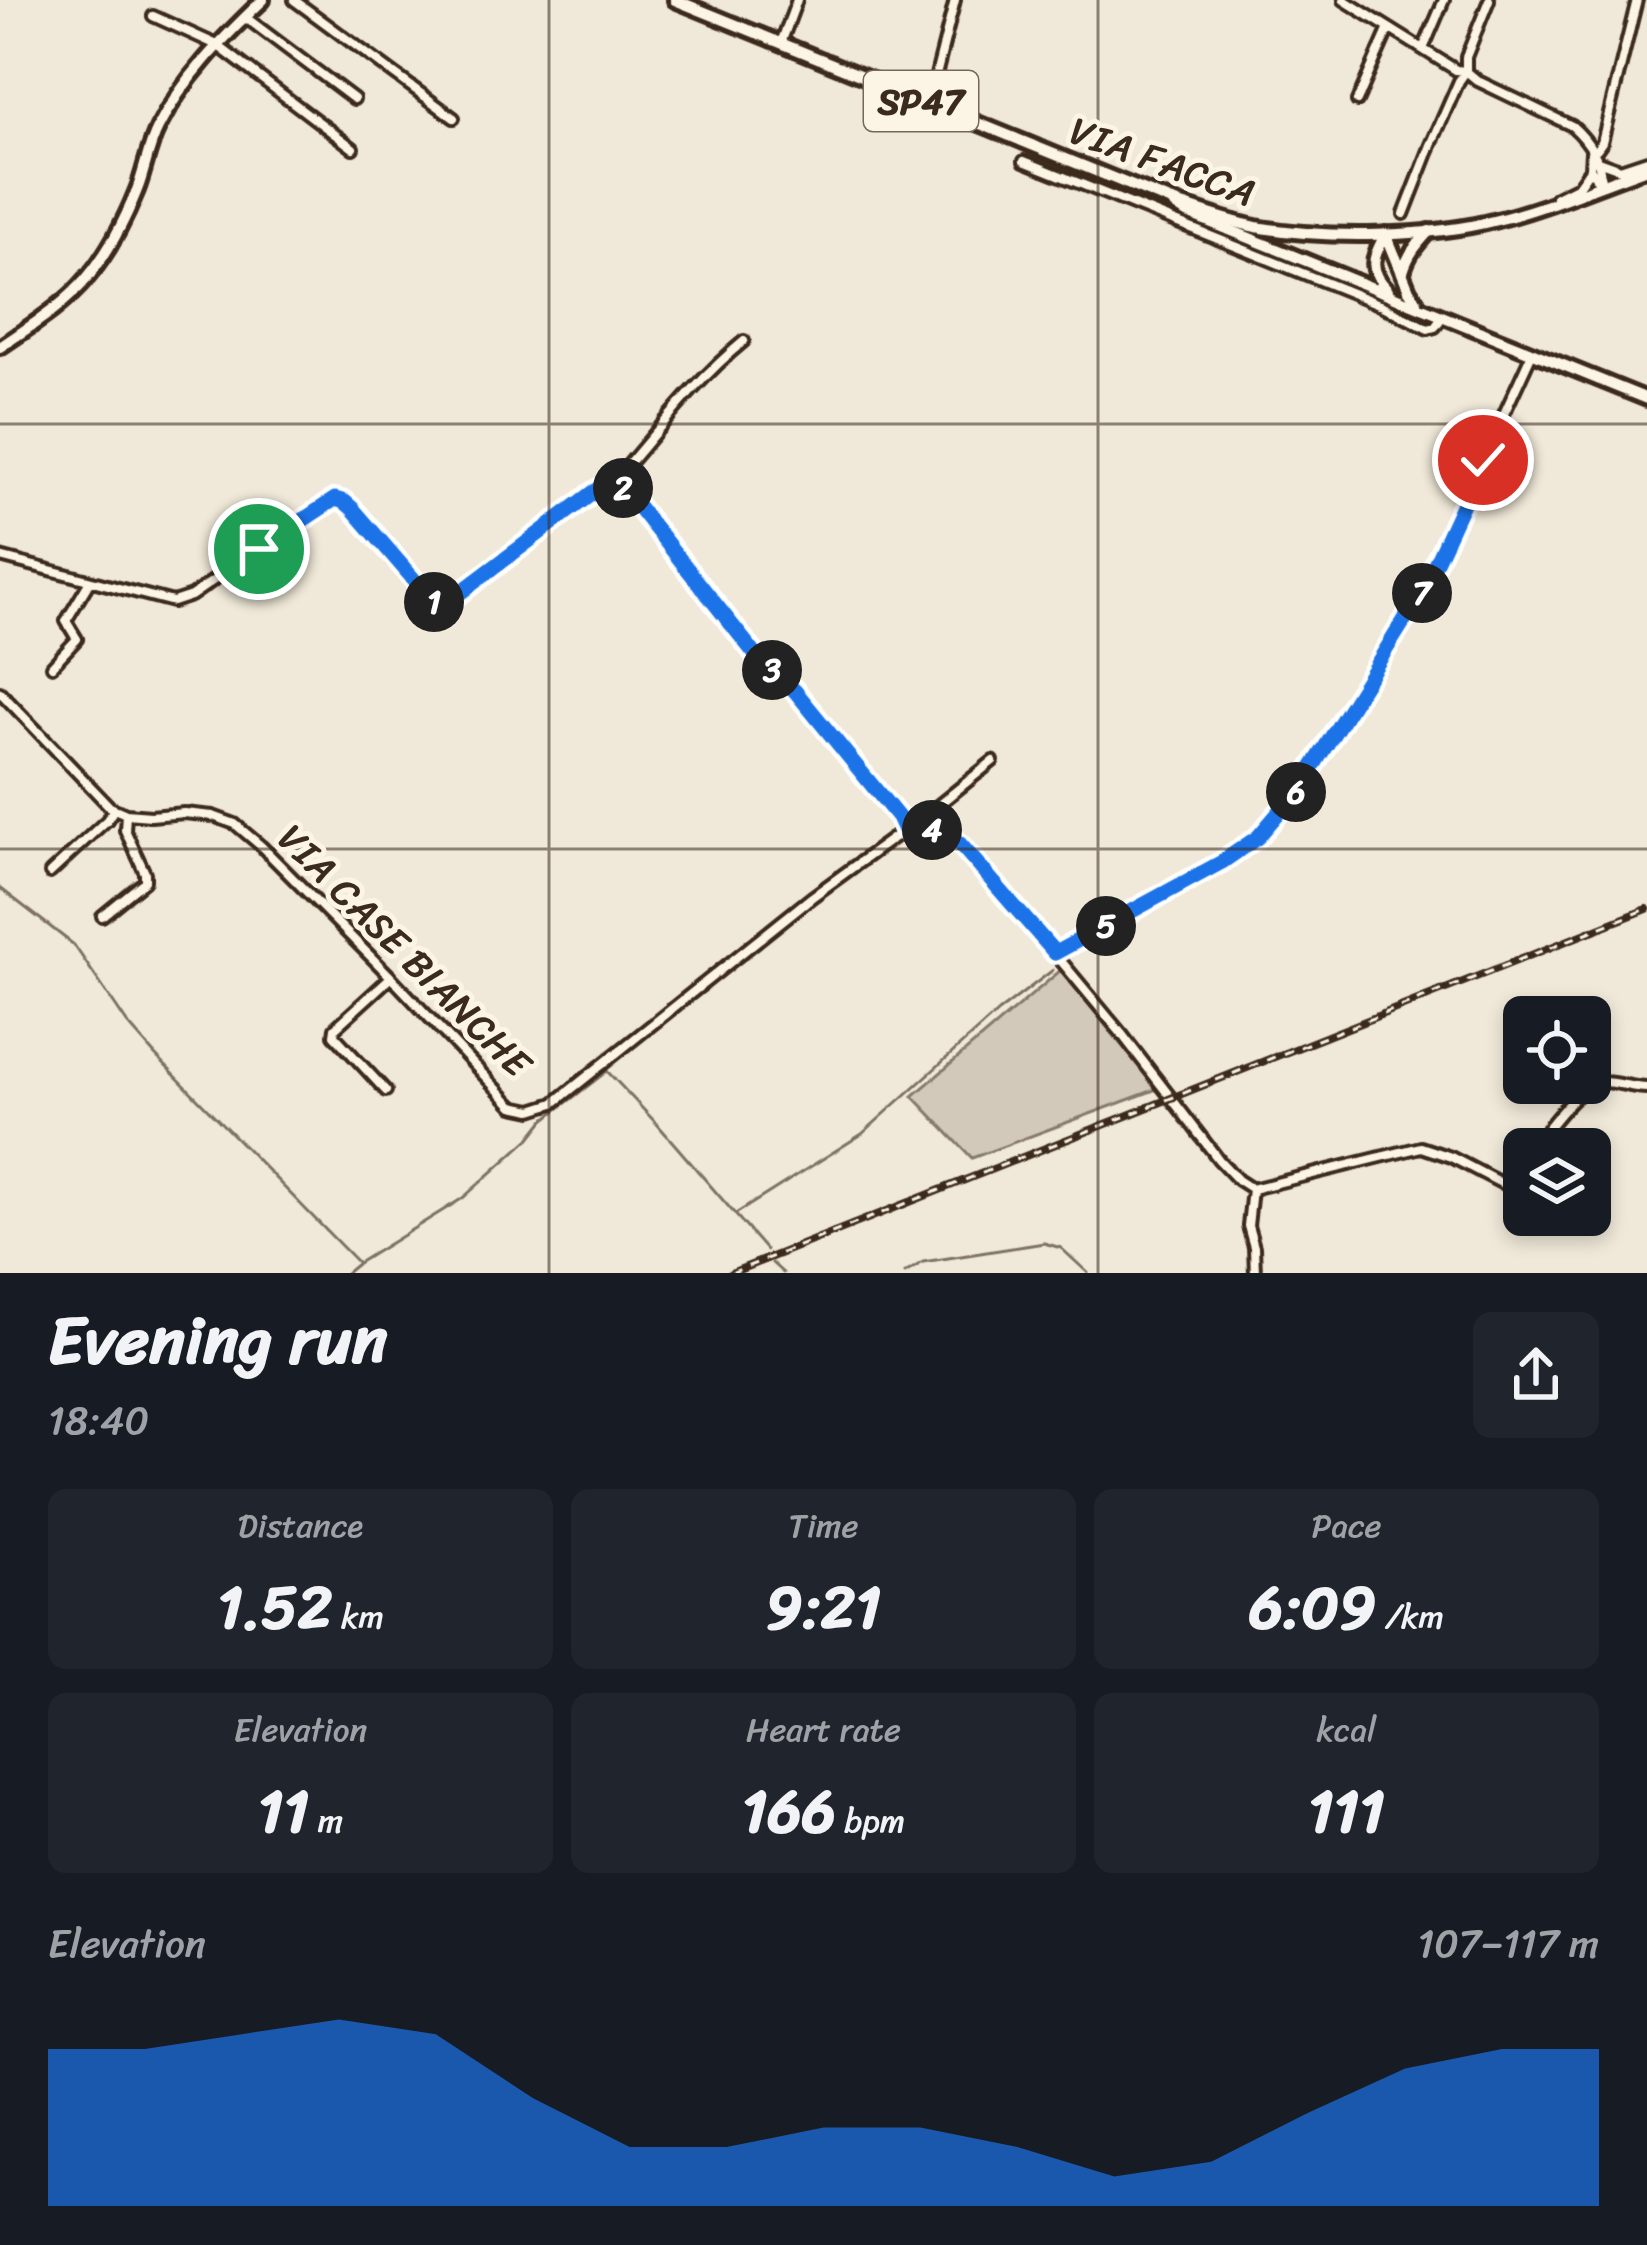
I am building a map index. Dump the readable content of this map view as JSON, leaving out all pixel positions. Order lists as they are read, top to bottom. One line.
{"streets":{"main road":["SP47","VIA FACCA"],"street":["VIA CASE BIANCHE"]},"crossings":[["SP47","VIA FACCA"]],"page":{"pins":["2","7","1","3","6","4","5"],"heading":["Evening run","18:40"],"stats":[["Distance","1.52 km"],["Time","9:21"],["Pace","6:09 /km"],["Elevation","11 m"],["Heart rate","166 bpm"],["kcal","111"]],"chart":["Elevation","107–117 m"]}}
